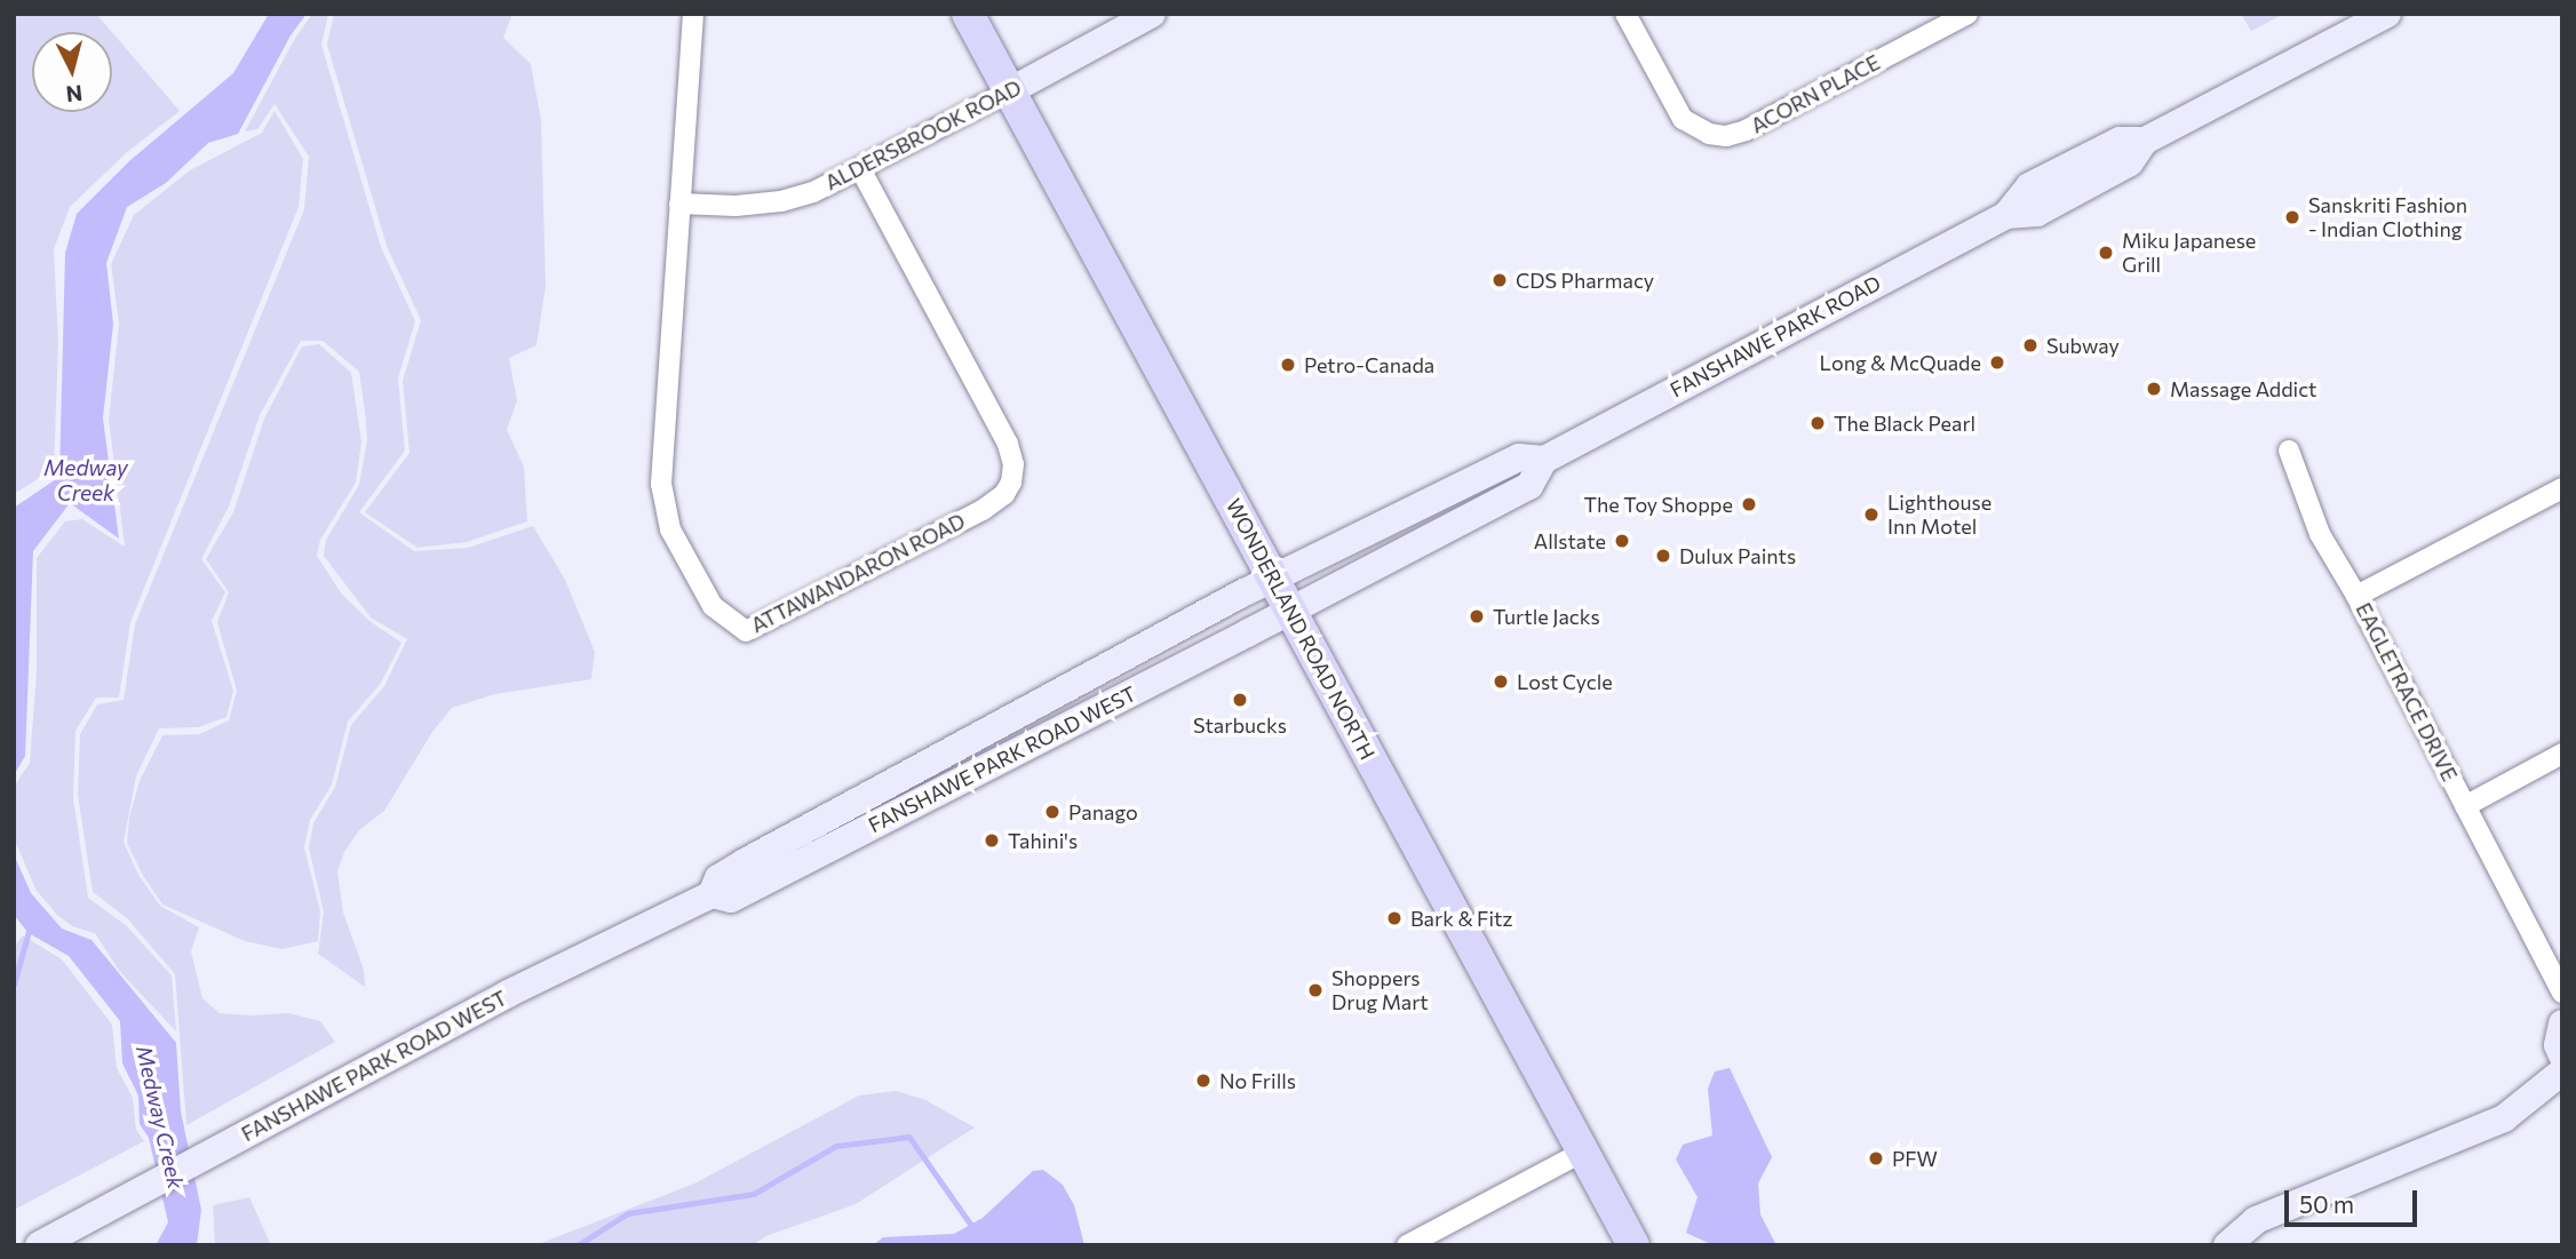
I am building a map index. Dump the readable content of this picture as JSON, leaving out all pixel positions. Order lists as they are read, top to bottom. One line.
{"streets":{"main road":["ALDERSBROOK ROAD","FANSHAWE PARK ROAD","WONDERLAND ROAD NORTH","FANSHAWE PARK ROAD WEST"],"street":["ACORN PLACE","ATTAWANDARON ROAD","EAGLETRACE DRIVE"]},"crossings":[["ALDERSBROOK ROAD","ATTAWANDARON ROAD"],["ALDERSBROOK ROAD","WONDERLAND ROAD NORTH"],["FANSHAWE PARK ROAD","WONDERLAND ROAD NORTH"],["FANSHAWE PARK ROAD","FANSHAWE PARK ROAD WEST"],["WONDERLAND ROAD NORTH","FANSHAWE PARK ROAD WEST"]],"water":["Medway Creek"],"places":["Sanskriti Fashion - Indian Clothing","Miku Japanese Grill","CDS Pharmacy","Subway","Long & McQuade","Petro-Canada","Massage Addict","The Black Pearl","The Toy Shoppe","Lighthouse Inn Motel","Allstate","Dulux Paints","Turtle Jacks","Lost Cycle","Starbucks","Panago","Tahini's","Bark & Fitz","Shoppers Drug Mart","No Frills","PFW"],"scale_bar":"50 m","north":"bottom"}
